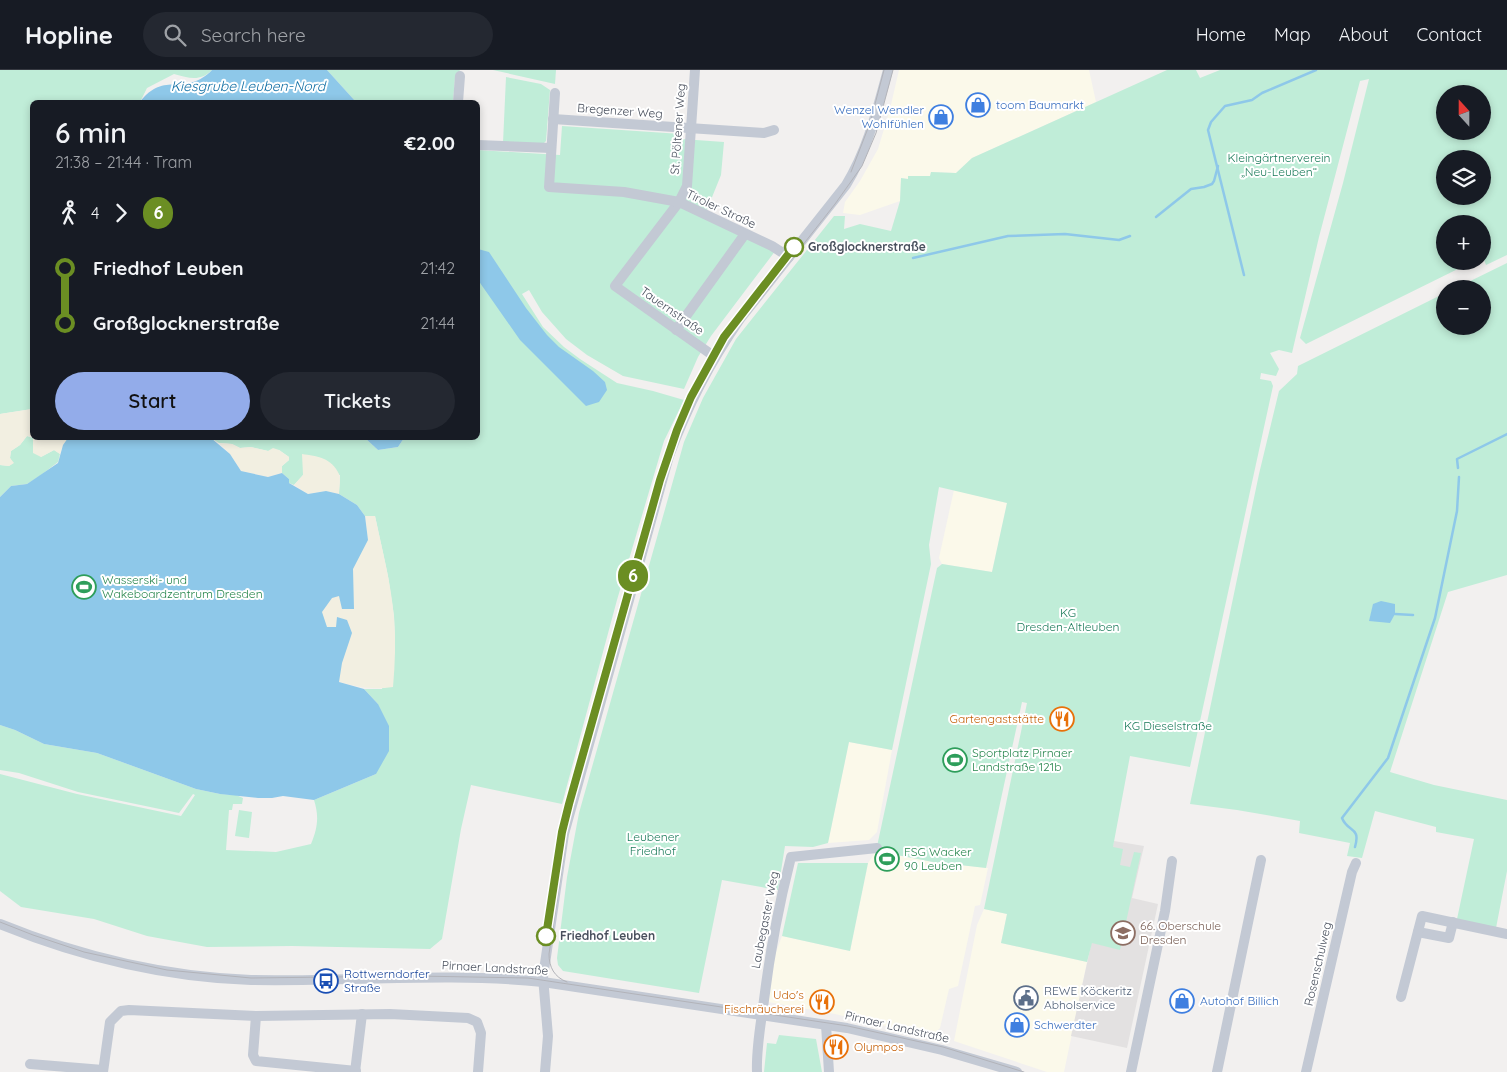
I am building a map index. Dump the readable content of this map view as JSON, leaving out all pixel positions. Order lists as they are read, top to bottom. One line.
{"streets":{"street":["Bregenzer Weg","St. Pöltener Weg","Tiroler Straße","Tauernstraße","Laubegaster Weg","Rosenschulweg","Pirnaer Landstraße"]},"crossings":[["Bregenzer Weg","St. Pöltener Weg"],["St. Pöltener Weg","Tiroler Straße"],["St. Pöltener Weg","Tauernstraße"],["Laubegaster Weg","Pirnaer Landstraße"]],"water":["Kiesgrube Leuben-Nord"],"parks":["Kleingärtnerverein „Neu-Leuben“","KG Dresden-Altleuben","KG Dieselstraße","Leubener Friedhof"],"places":{"shop":["toom Baumarkt","Wenzel Wendler Wohlfühlen","Autohof Billich","Schwerdter"],"other":["Großglocknerstraße","Friedhof Leuben"],"sports":["Wasserski- und Wakeboardzentrum Dresden","Sportplatz Pirnaer Landstraße 121b","FSG Wacker 90 Leuben"],"restaurant":["Gartengaststätte","Udo's Fischräucherei","Olympos"],"school or university":["66. Oberschule Dresden"],"bus stop":["Rottwerndorfer Straße"],"public building":["REWE Köckeritz Abholservice"]},"lines":["tram line 6"],"north":"top","page":{"header":"Hopline","search":"Search here","nav":["Home","Map","About","Contact"],"on_map":"6","map_buttons":["+","−"],"heading":["6 min","21:38 – 21:44 · Tram","€2.00"],"legs":["4","6"],"list":[{"name":"Friedhof Leuben","value":"21:42"},{"name":"Großglocknerstraße","value":"21:44"}],"buttons":["Start","Tickets"]}}
